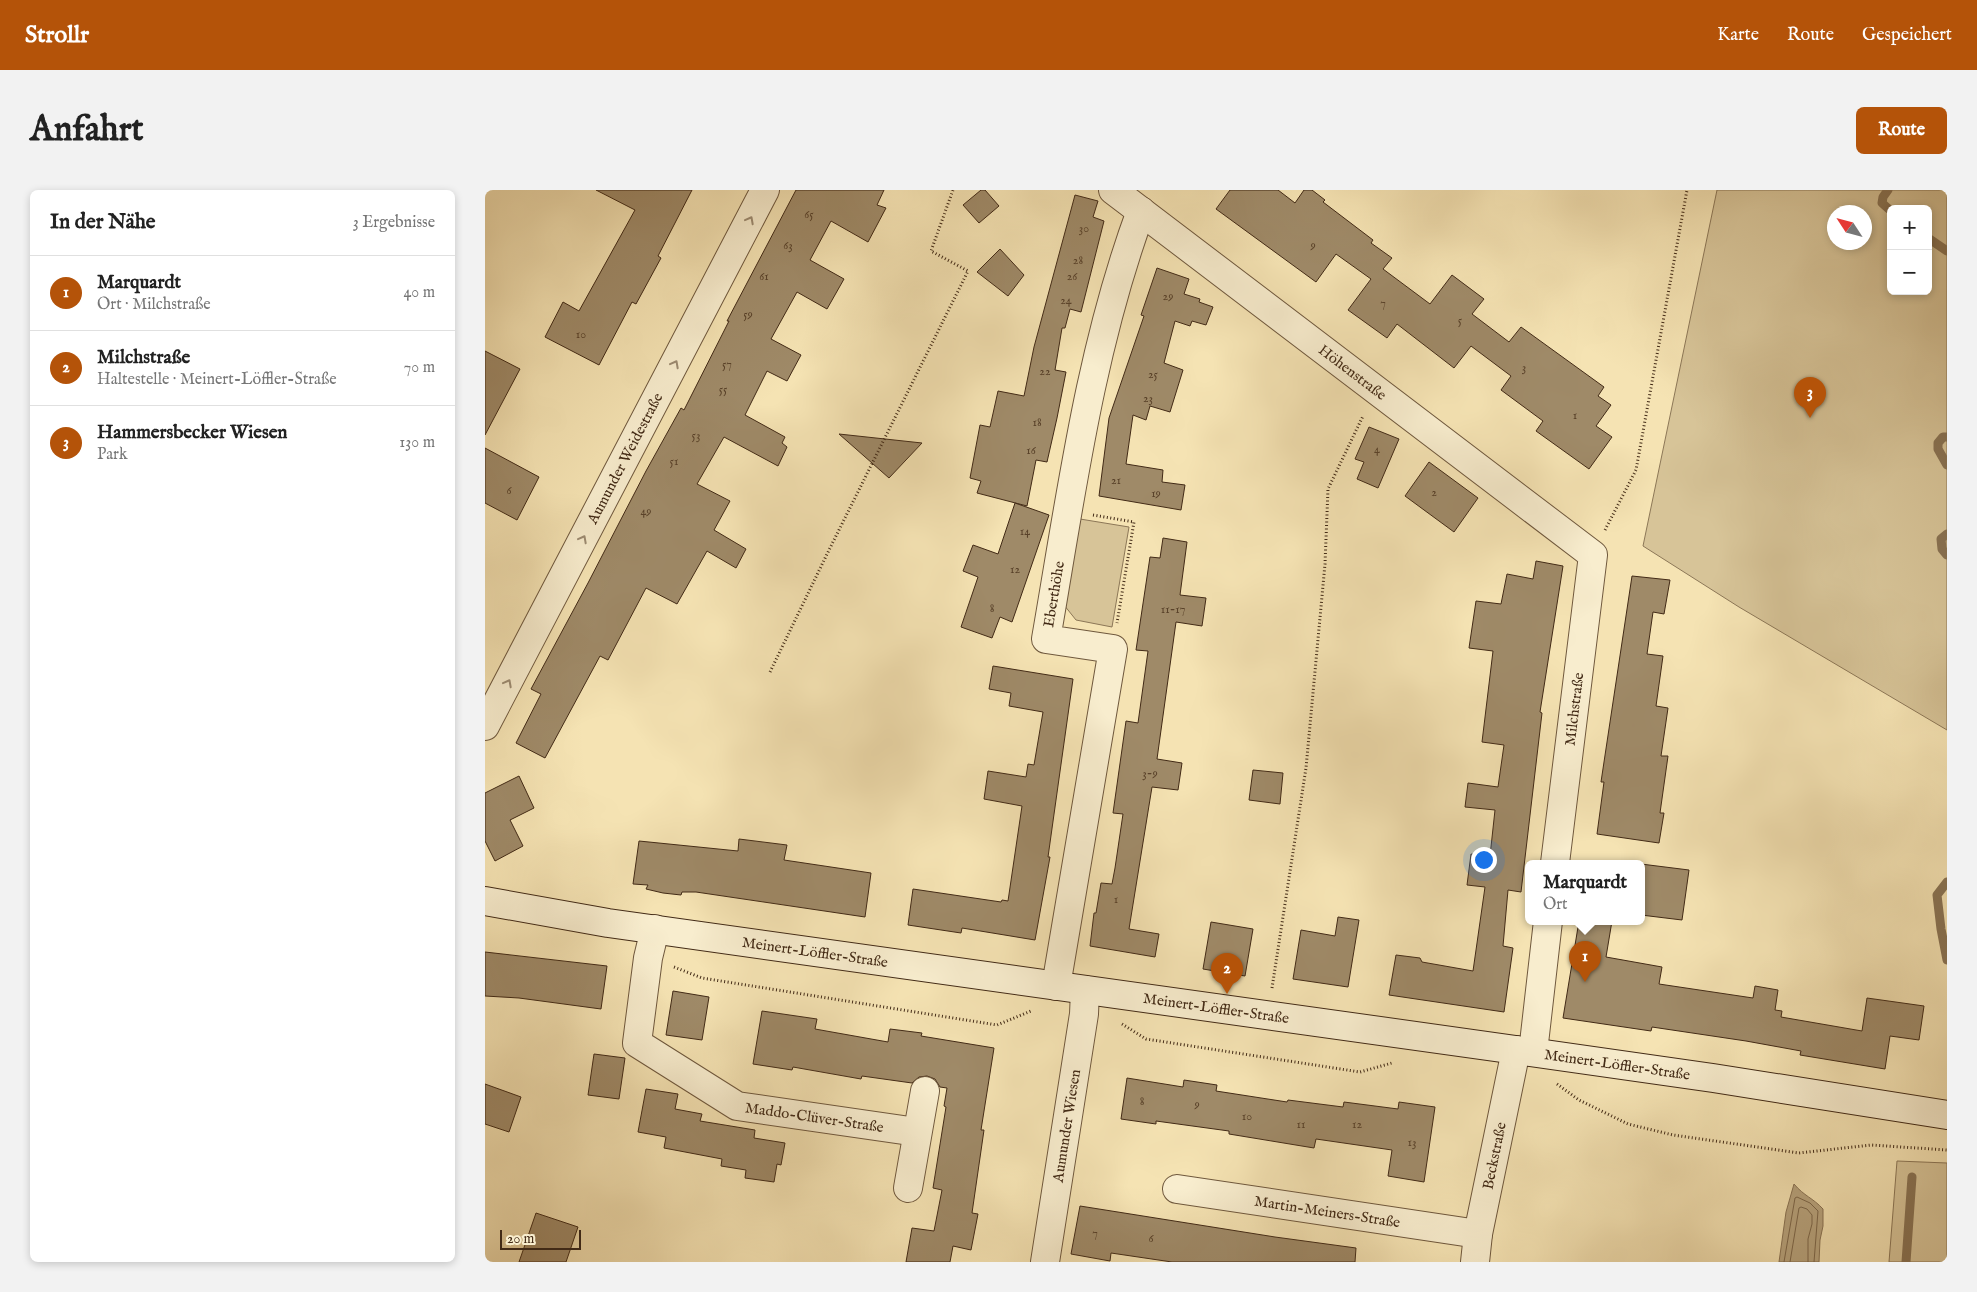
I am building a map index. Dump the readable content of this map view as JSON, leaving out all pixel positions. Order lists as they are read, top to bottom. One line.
{"streets":{"street":["Höhenstraße","Aumunder Weidestraße","Eberthöhe","Milchstraße","Meinert-Löffler-Straße","Maddo-Clüver-Straße","Aumunder Wiesen","Beckstraße","Martin-Meiners-Straße"]},"crossings":[["Höhenstraße","Eberthöhe"],["Höhenstraße","Milchstraße"],["Meinert-Löffler-Straße","Maddo-Clüver-Straße"],["Meinert-Löffler-Straße","Aumunder Wiesen"],["Meinert-Löffler-Straße","Beckstraße"],["Beckstraße","Martin-Meiners-Straße"]],"one_way":["Aumunder Weidestraße"],"house_numbers":["65","30","63","9","28","61","26","29","24","7","59","5","10","57","3","22","25","55","23","1","18","53","4","16","51","21","6","2","19","49","14","12","8","11-17","3-9","1","8","9","10","11","12","13","7","6"],"scale_bar":"20 m","north":"top left","page":{"header":"Strollr","nav":["Karte","Route","Gespeichert"],"buttons":"Route","title":"Anfahrt","heading":["In der Nähe","3 Ergebnisse"],"map_buttons":["+","−"],"list":[{"mark":"1","name":"Marquardt","note":"Ort · Milchstraße","value":"40 m"},{"mark":"2","name":"Milchstraße","note":"Haltestelle · Meinert-Löffler-Straße","value":"70 m"},{"mark":"3","name":"Hammersbecker Wiesen","note":"Park","value":"130 m"}],"pins":["3","1","2"],"popup":["Marquardt","Ort"],"scale":"20 m"}}
